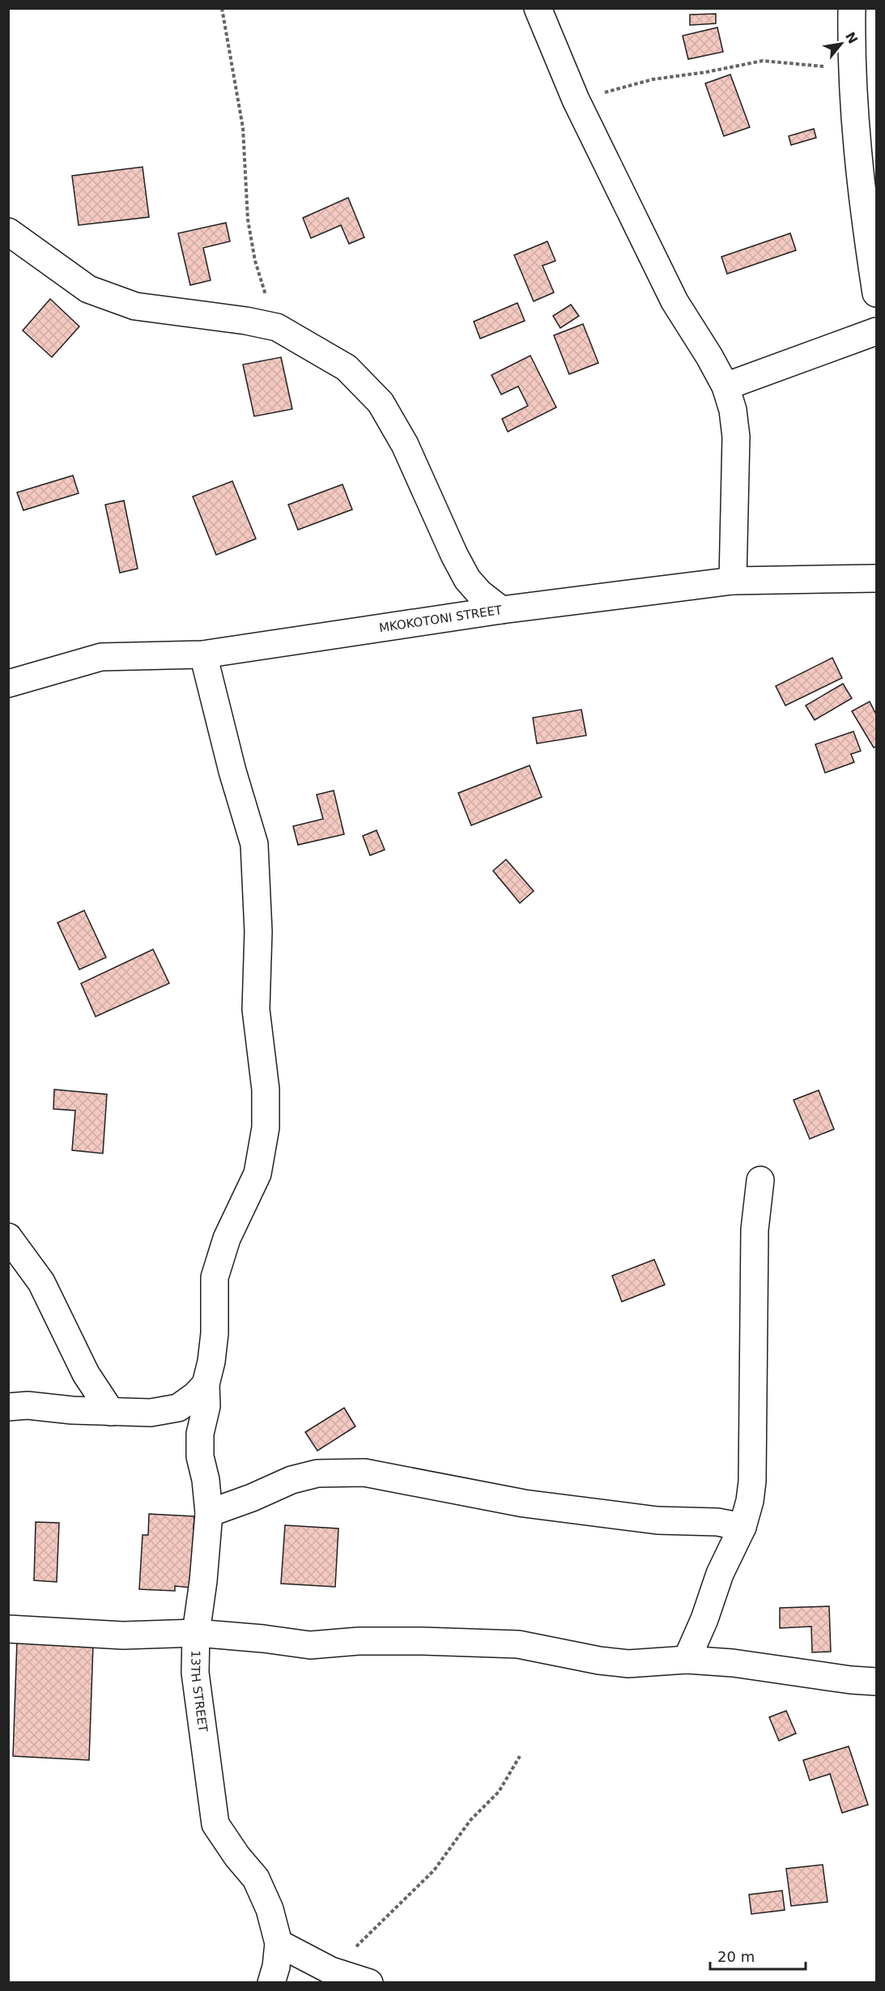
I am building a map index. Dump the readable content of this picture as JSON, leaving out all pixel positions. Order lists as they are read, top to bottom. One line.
{"streets":{"street":["MKOKOTONI STREET","13TH STREET"]},"crossings":[["MKOKOTONI STREET","13TH STREET"]],"scale_bar":"20 m","north":"top right"}
